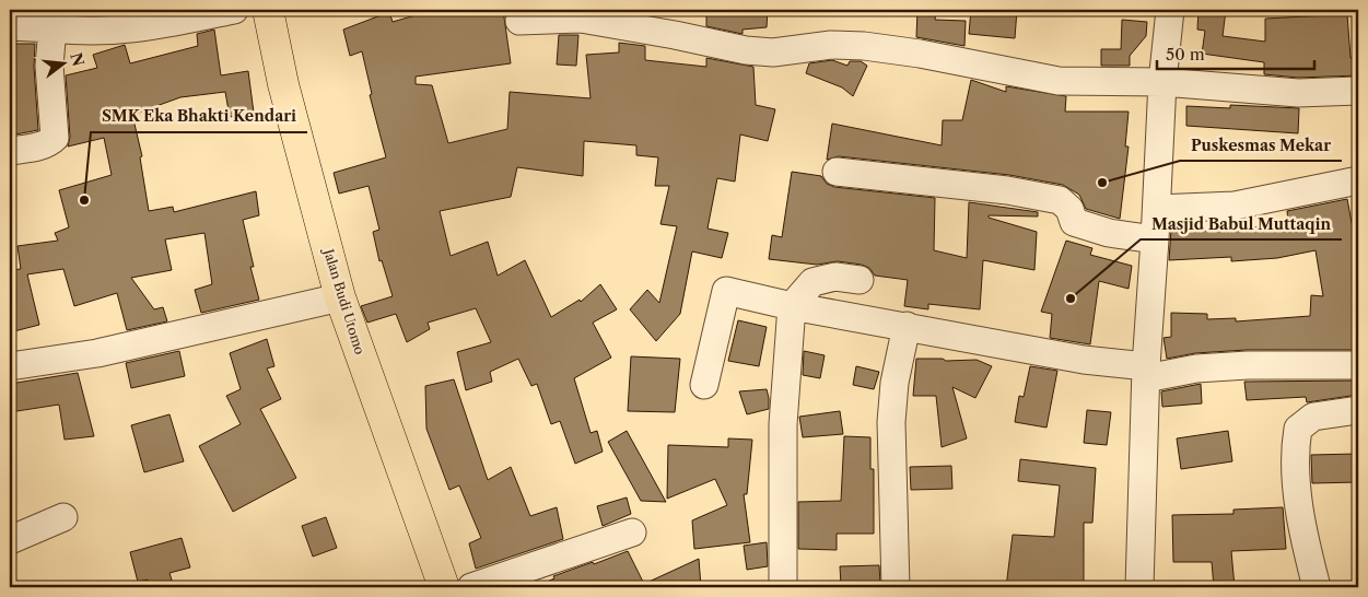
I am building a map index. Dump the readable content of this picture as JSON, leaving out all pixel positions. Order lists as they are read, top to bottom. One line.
{"streets":{"main road":["Jalan Budi Utomo"]},"places":["Puskesmas Mekar","SMK Eka Bhakti Kendari","Masjid Babul Muttaqin"],"scale_bar":"50 m","north":"right"}
